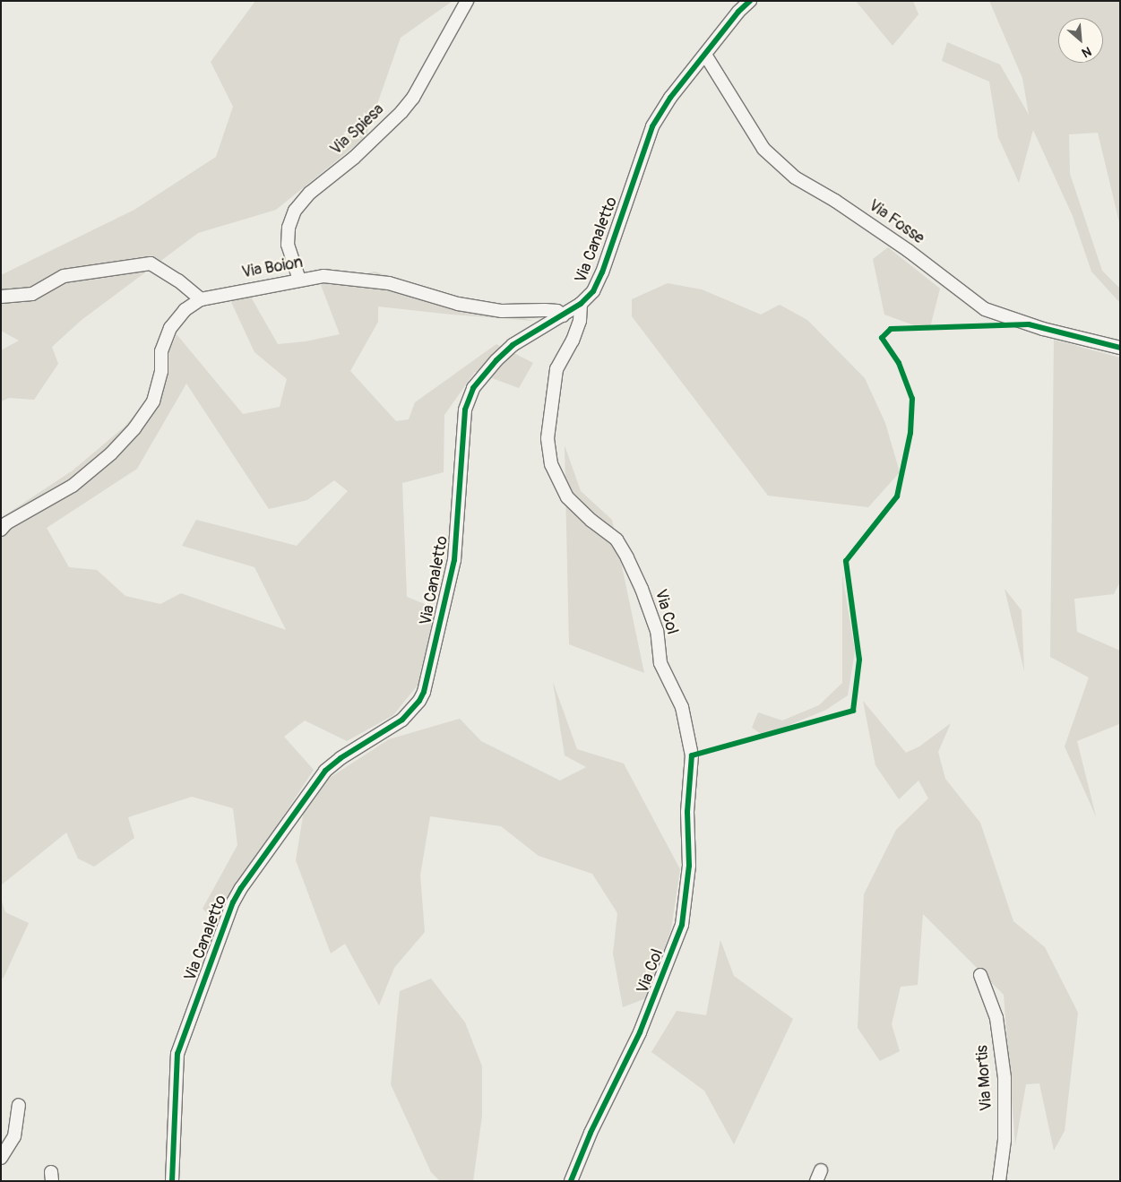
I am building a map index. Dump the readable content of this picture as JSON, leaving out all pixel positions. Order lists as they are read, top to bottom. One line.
{"streets":{"street":["Via Spiesa","Via Fosse","Via Canaletto","Via Boion","Via Col","Via Mortis"]},"crossings":[["Via Spiesa","Via Boion"],["Via Fosse","Via Canaletto"],["Via Canaletto","Via Boion"],["Via Canaletto","Via Col"]],"north":"bottom right"}
